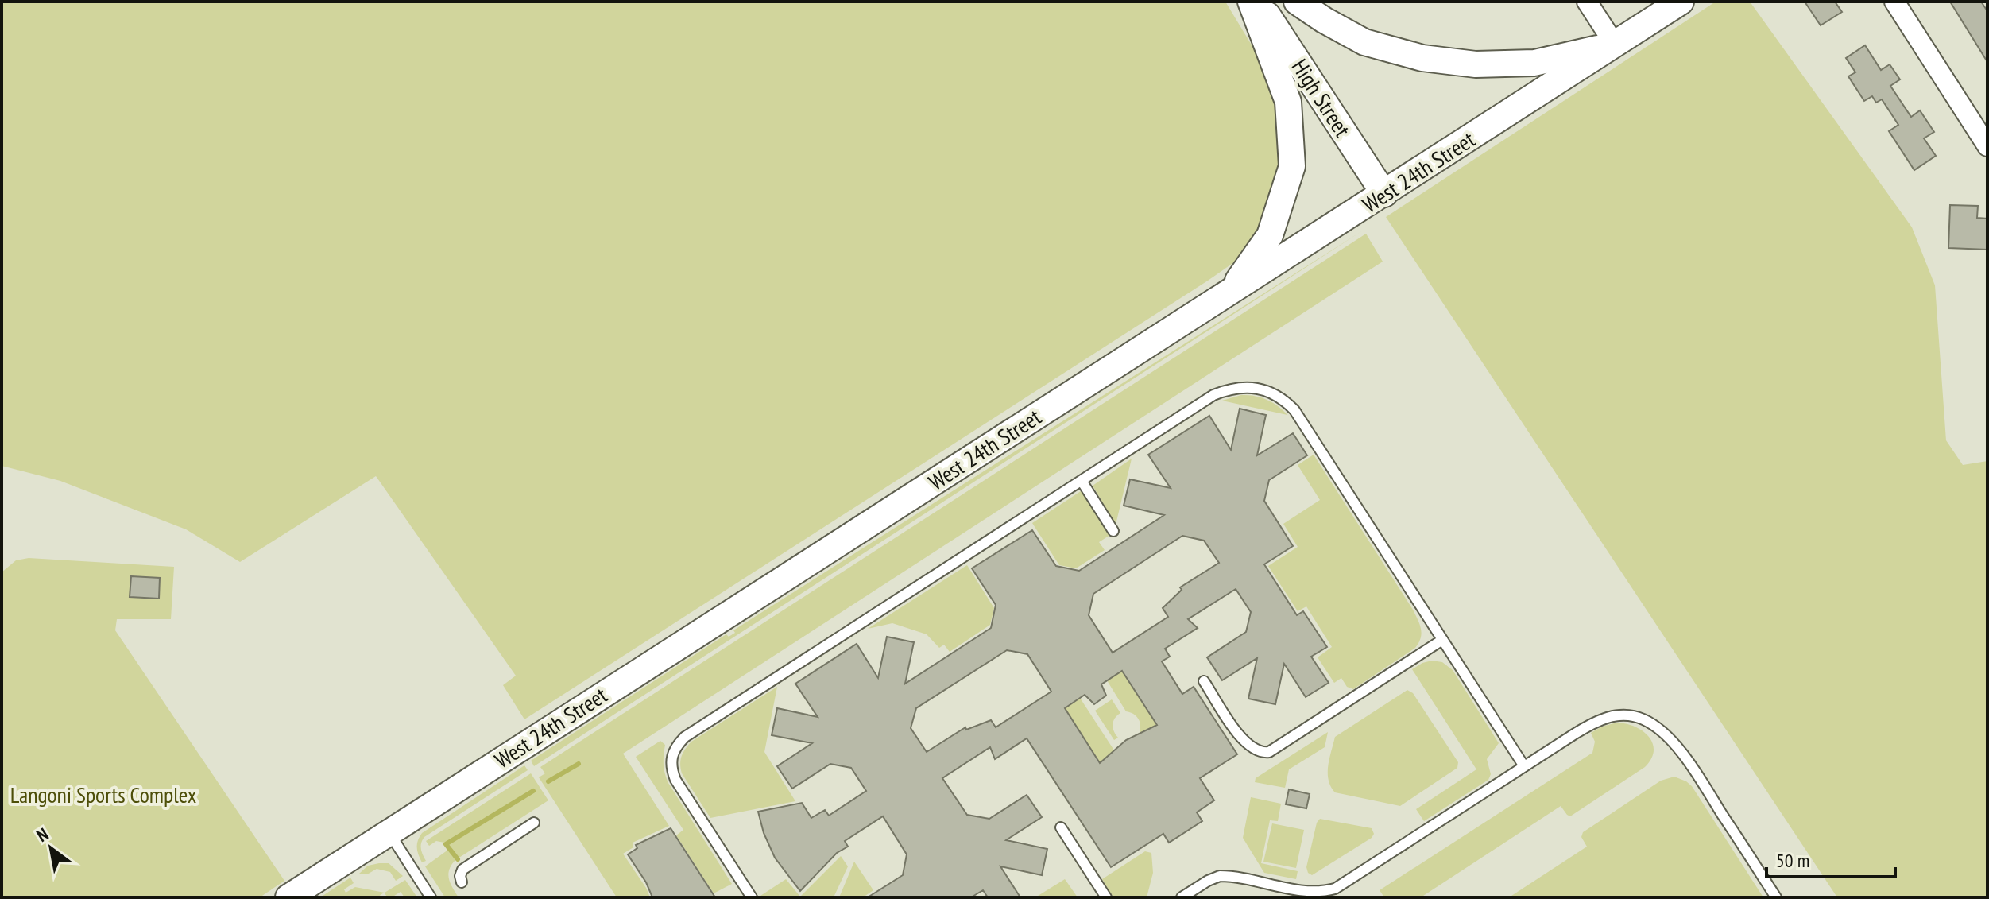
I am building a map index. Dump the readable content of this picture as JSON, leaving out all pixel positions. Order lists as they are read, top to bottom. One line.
{"streets":{"street":["High Street","West 24th Street"]},"crossings":[["High Street","West 24th Street"]],"parks":["Langoni Sports Complex"],"scale_bar":"50 m","north":"top left"}
